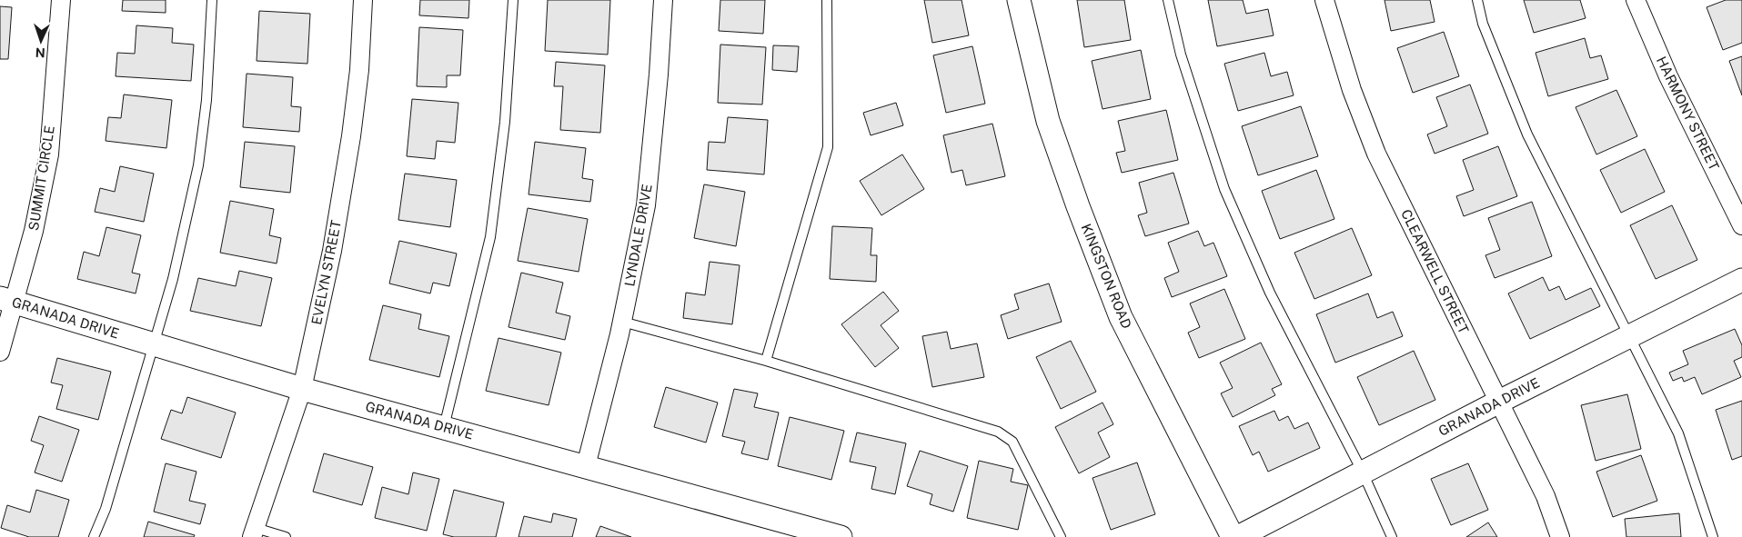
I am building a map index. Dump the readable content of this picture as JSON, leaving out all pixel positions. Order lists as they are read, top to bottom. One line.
{"streets":{"street":["HARMONY STREET","SUMMIT CIRCLE","LYNDALE DRIVE","CLEARWELL STREET","EVELYN STREET","KINGSTON ROAD","GRANADA DRIVE"]},"crossings":[["SUMMIT CIRCLE","GRANADA DRIVE"],["LYNDALE DRIVE","GRANADA DRIVE"],["CLEARWELL STREET","GRANADA DRIVE"],["EVELYN STREET","GRANADA DRIVE"]],"north":"bottom"}
